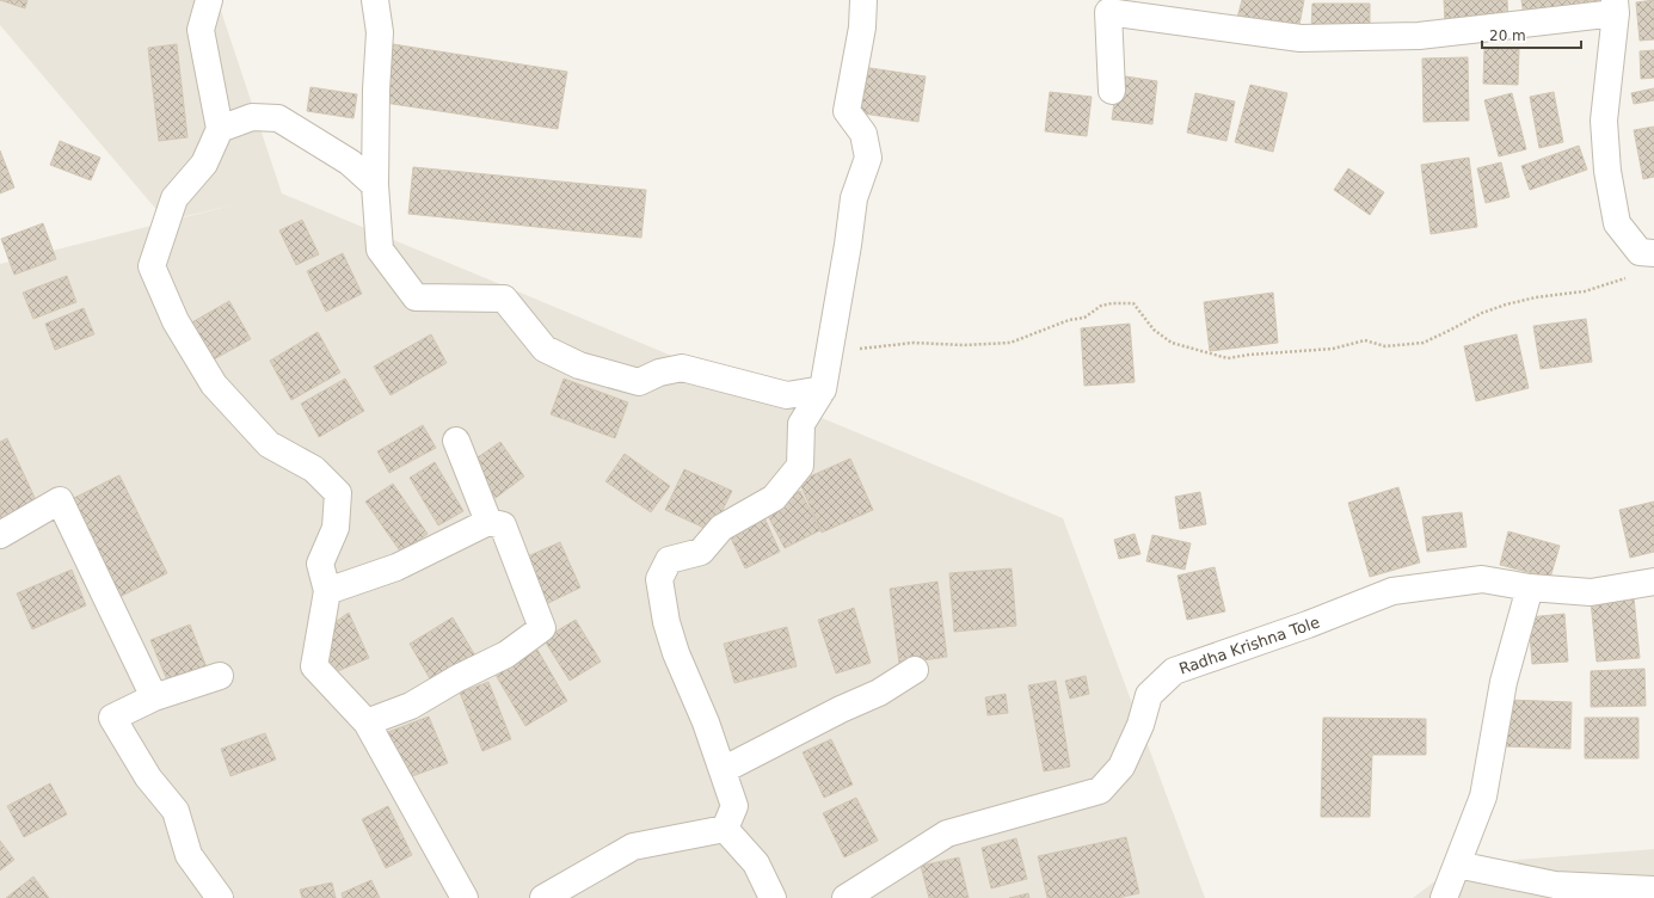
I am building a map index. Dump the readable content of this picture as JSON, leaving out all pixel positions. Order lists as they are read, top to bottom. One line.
{"streets":{"street":["Radha Krishna Tole"]},"scale_bar":"20 m"}
